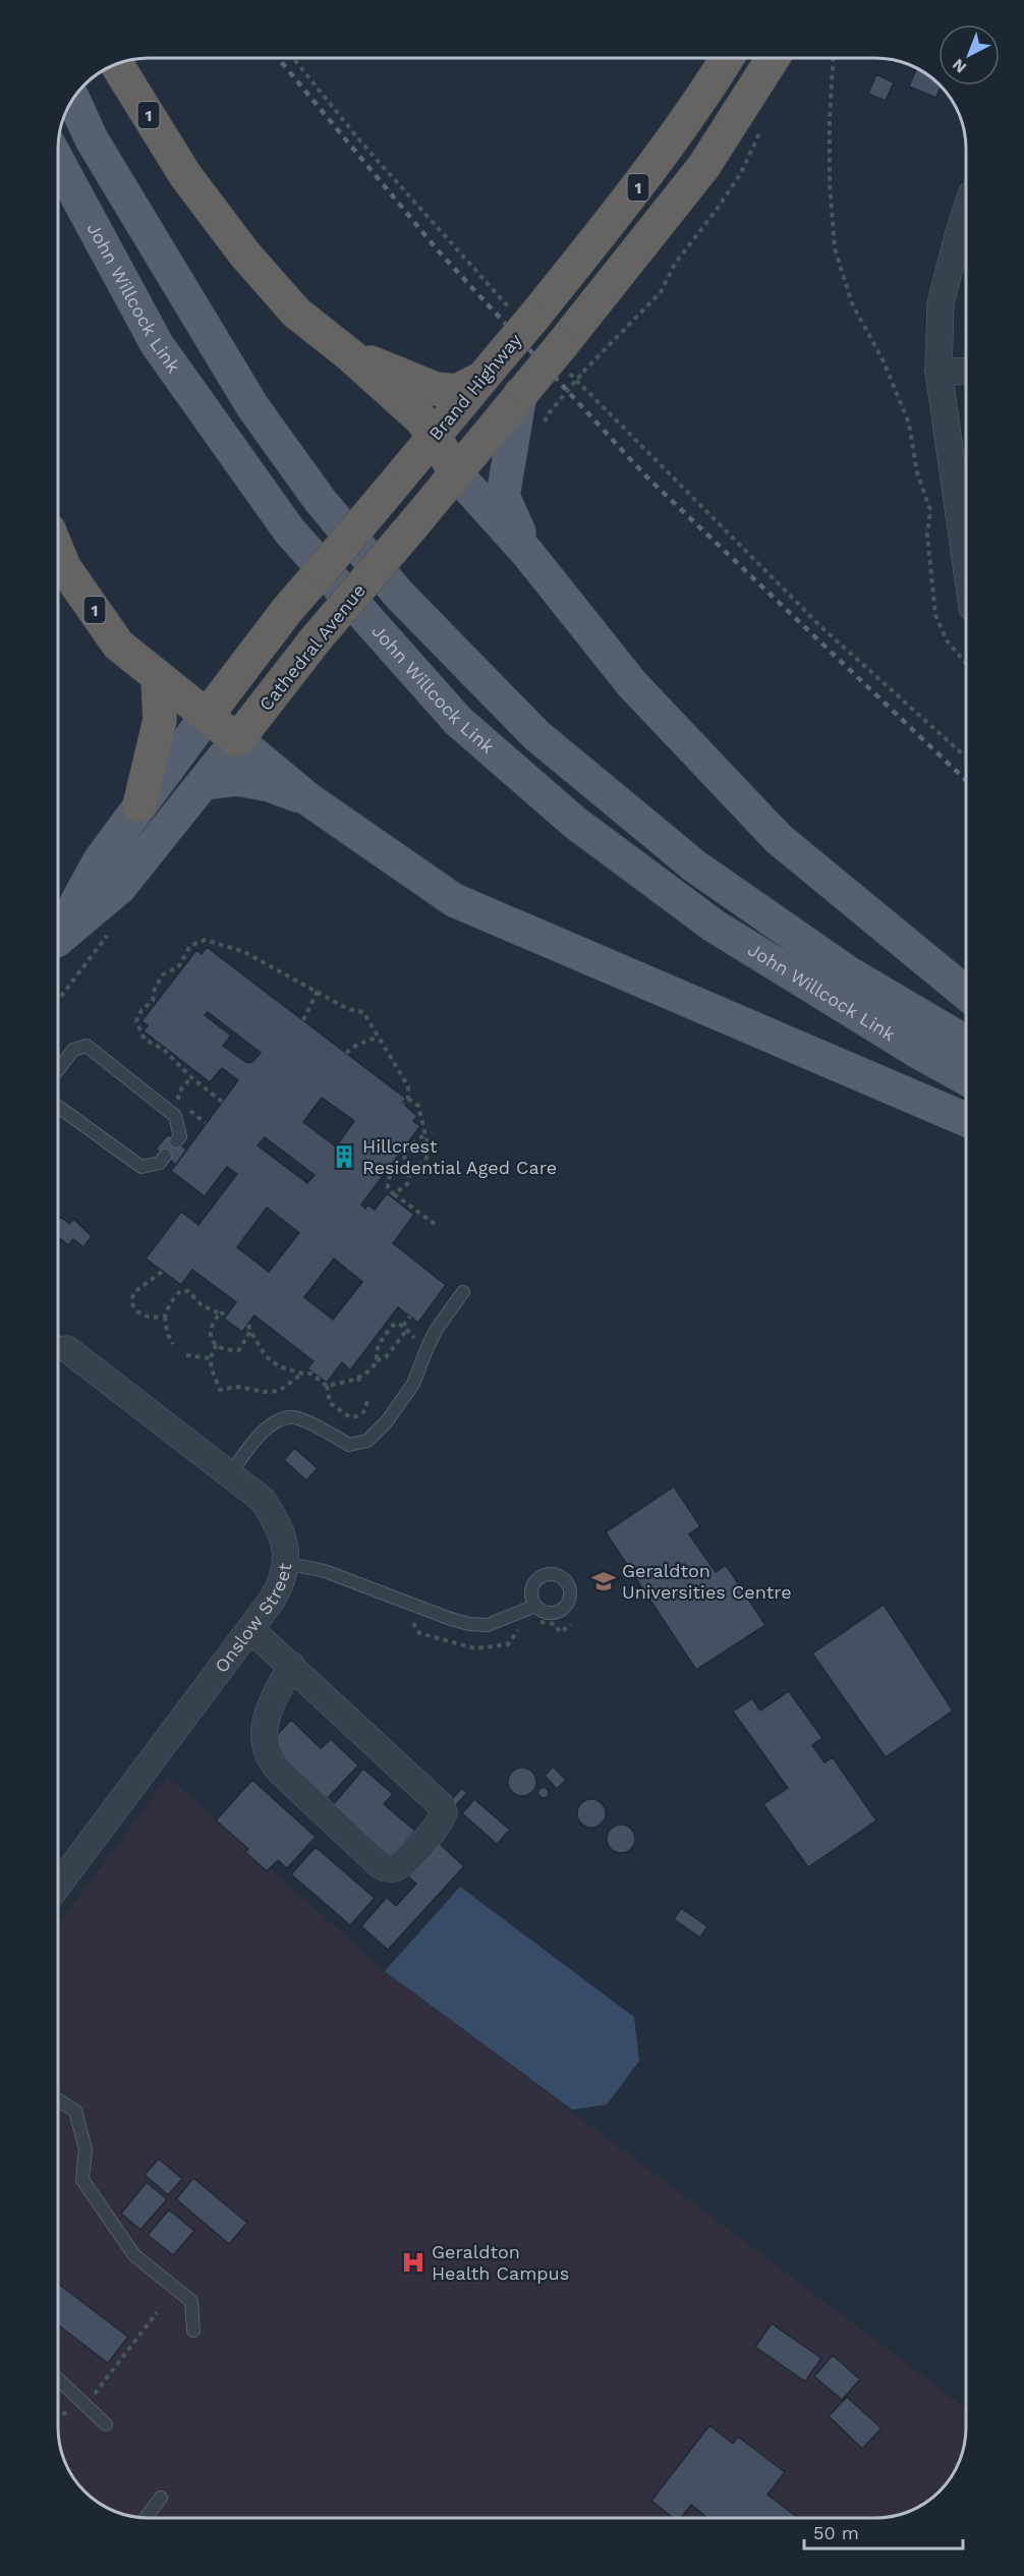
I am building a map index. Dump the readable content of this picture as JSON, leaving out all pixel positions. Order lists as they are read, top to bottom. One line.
{"streets":{"highway":["1","Brand Highway","Cathedral Avenue"],"main road":["John Willcock Link"],"street":["Onslow Street"]},"crossings":[["1","Brand Highway"],["1","Cathedral Avenue"],["Brand Highway","Cathedral Avenue"]],"places":{"building":["Hillcrest Residential Aged Care"],"school or university":["Geraldton Universities Centre"],"hospital":["Geraldton Health Campus"]},"scale_bar":"50 m","north":"bottom left"}
